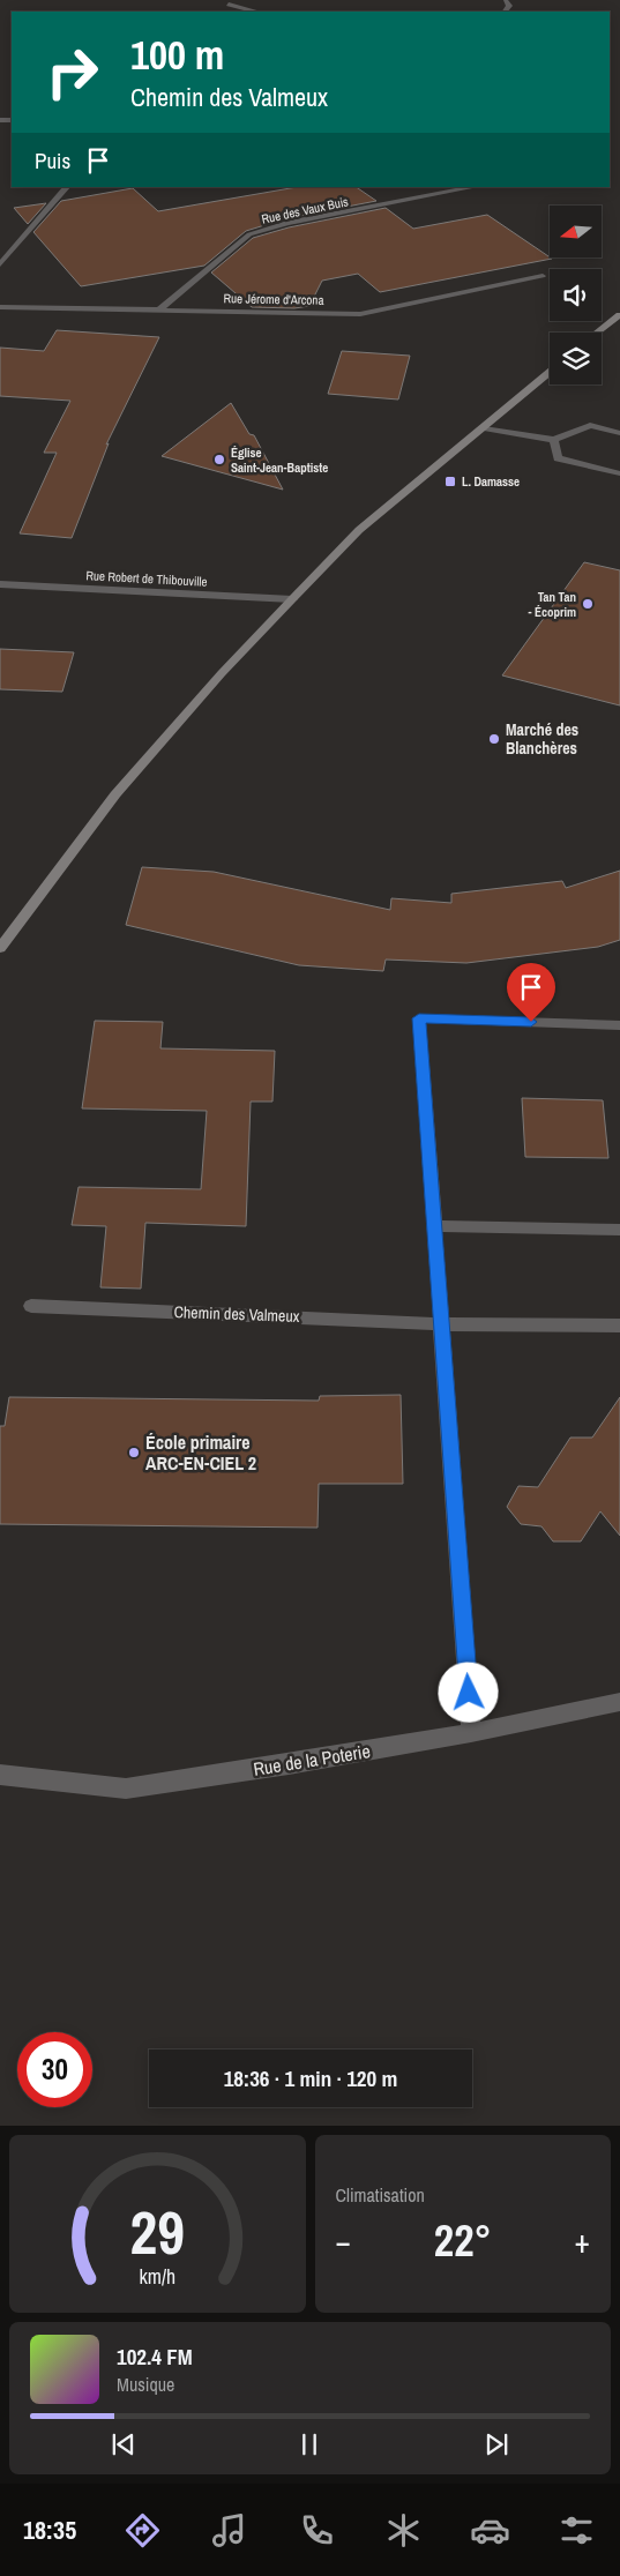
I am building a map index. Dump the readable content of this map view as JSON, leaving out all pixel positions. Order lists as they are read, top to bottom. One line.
{"streets":{"street":["Rue des Vaux Buis","Rue Jérome d'Arcona","Rue Robert de Thibouville","Chemin des Valmeux","Rue de la Poterie"]},"crossings":[["Rue des Vaux Buis","Rue Jérome d'Arcona"]],"places":{"other":["Église Saint-Jean-Baptiste","Tan Tan - Écoprim","Marché des Blanchères","École primaire ARC-EN-CIEL 2"],"transit":["L. Damasse"]},"north":"left","page":{"turn":["100 m","Chemin des Valmeux"],"then":"Puis","limit":"30","trip":"18:36 · 1 min · 120 m","tile":"Climatisation","heat":["−","22°","+"],"song":["102.4 FM","Musique"],"tabs":"18:35","gauge":["29","km/h"]}}
